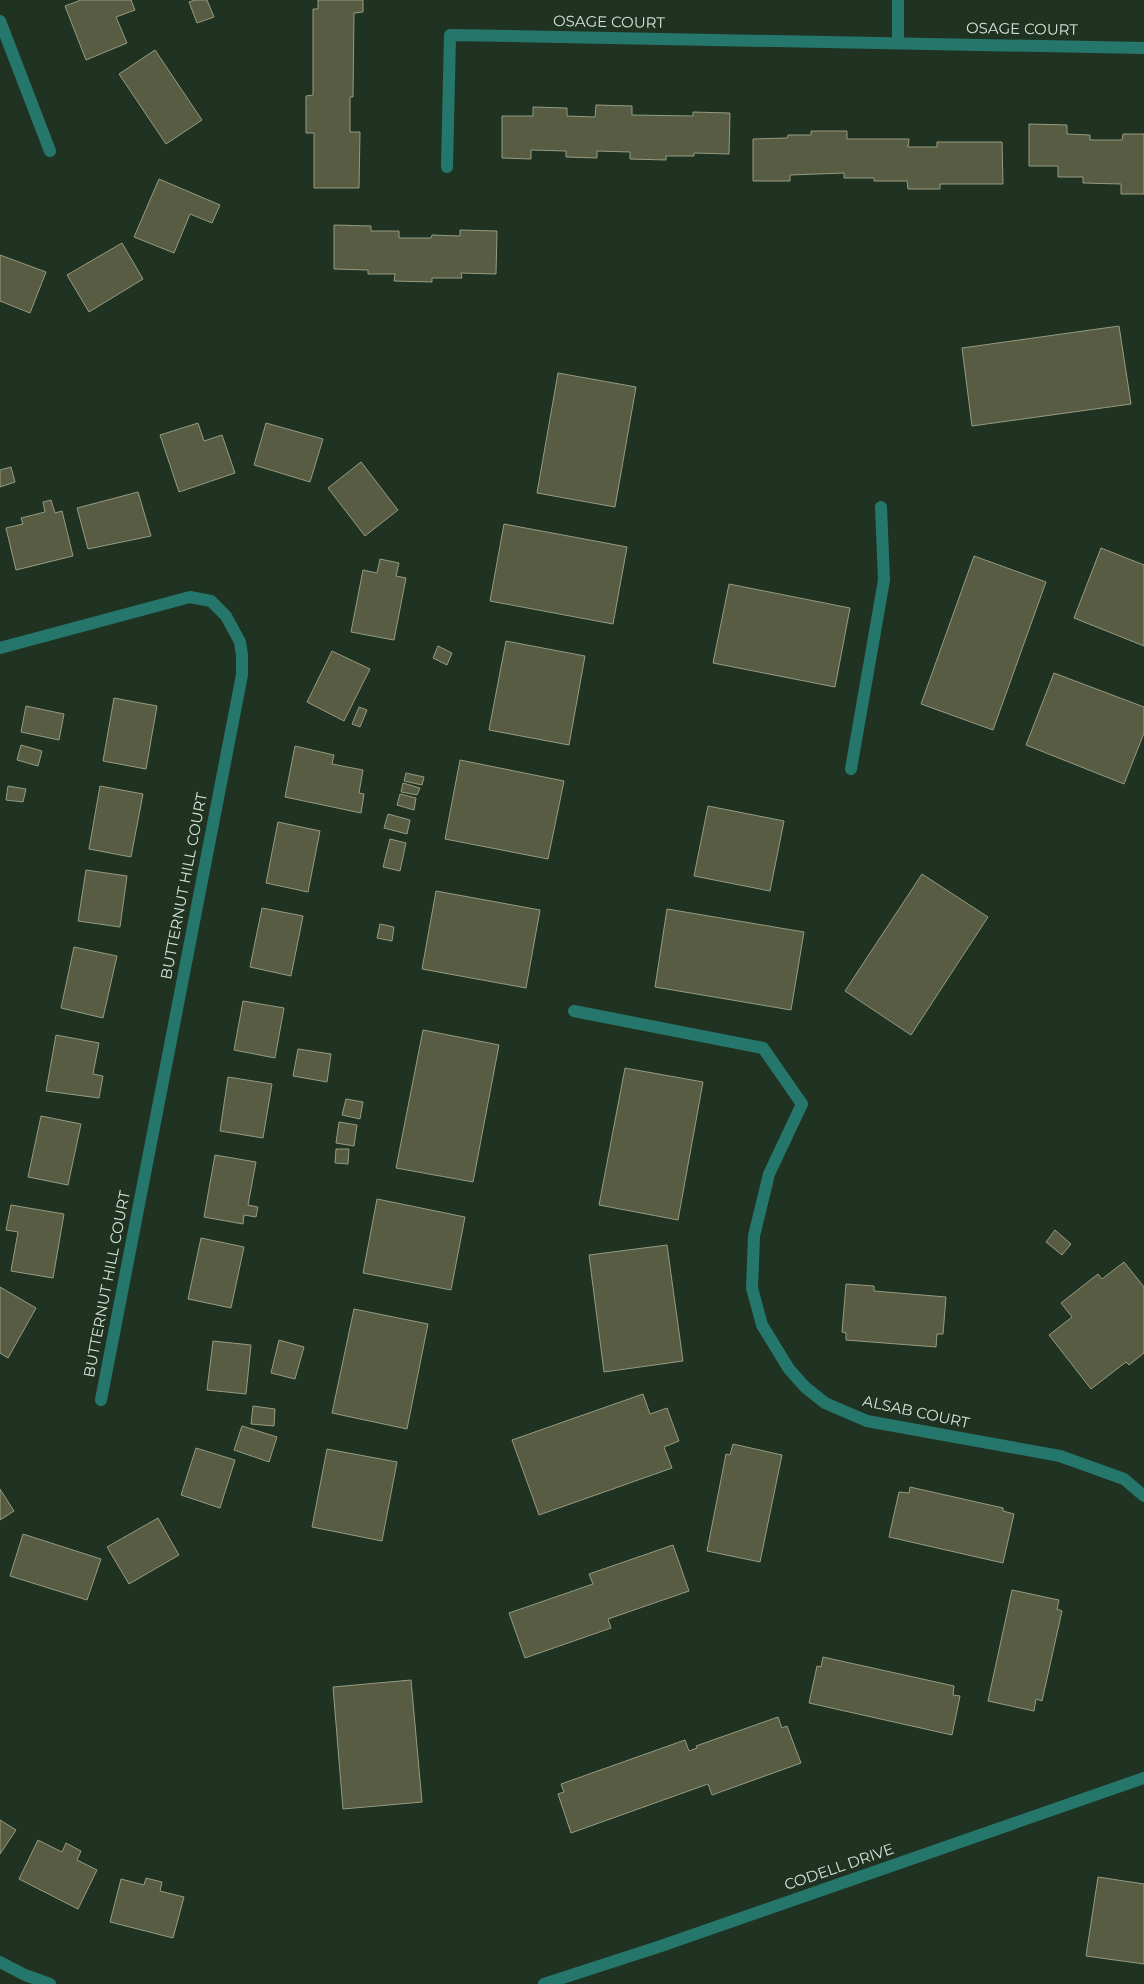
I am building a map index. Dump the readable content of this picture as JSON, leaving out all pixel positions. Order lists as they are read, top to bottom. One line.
{"streets":{"street":["OSAGE COURT","BUTTERNUT HILL COURT","ALSAB COURT","CODELL DRIVE"]}}
